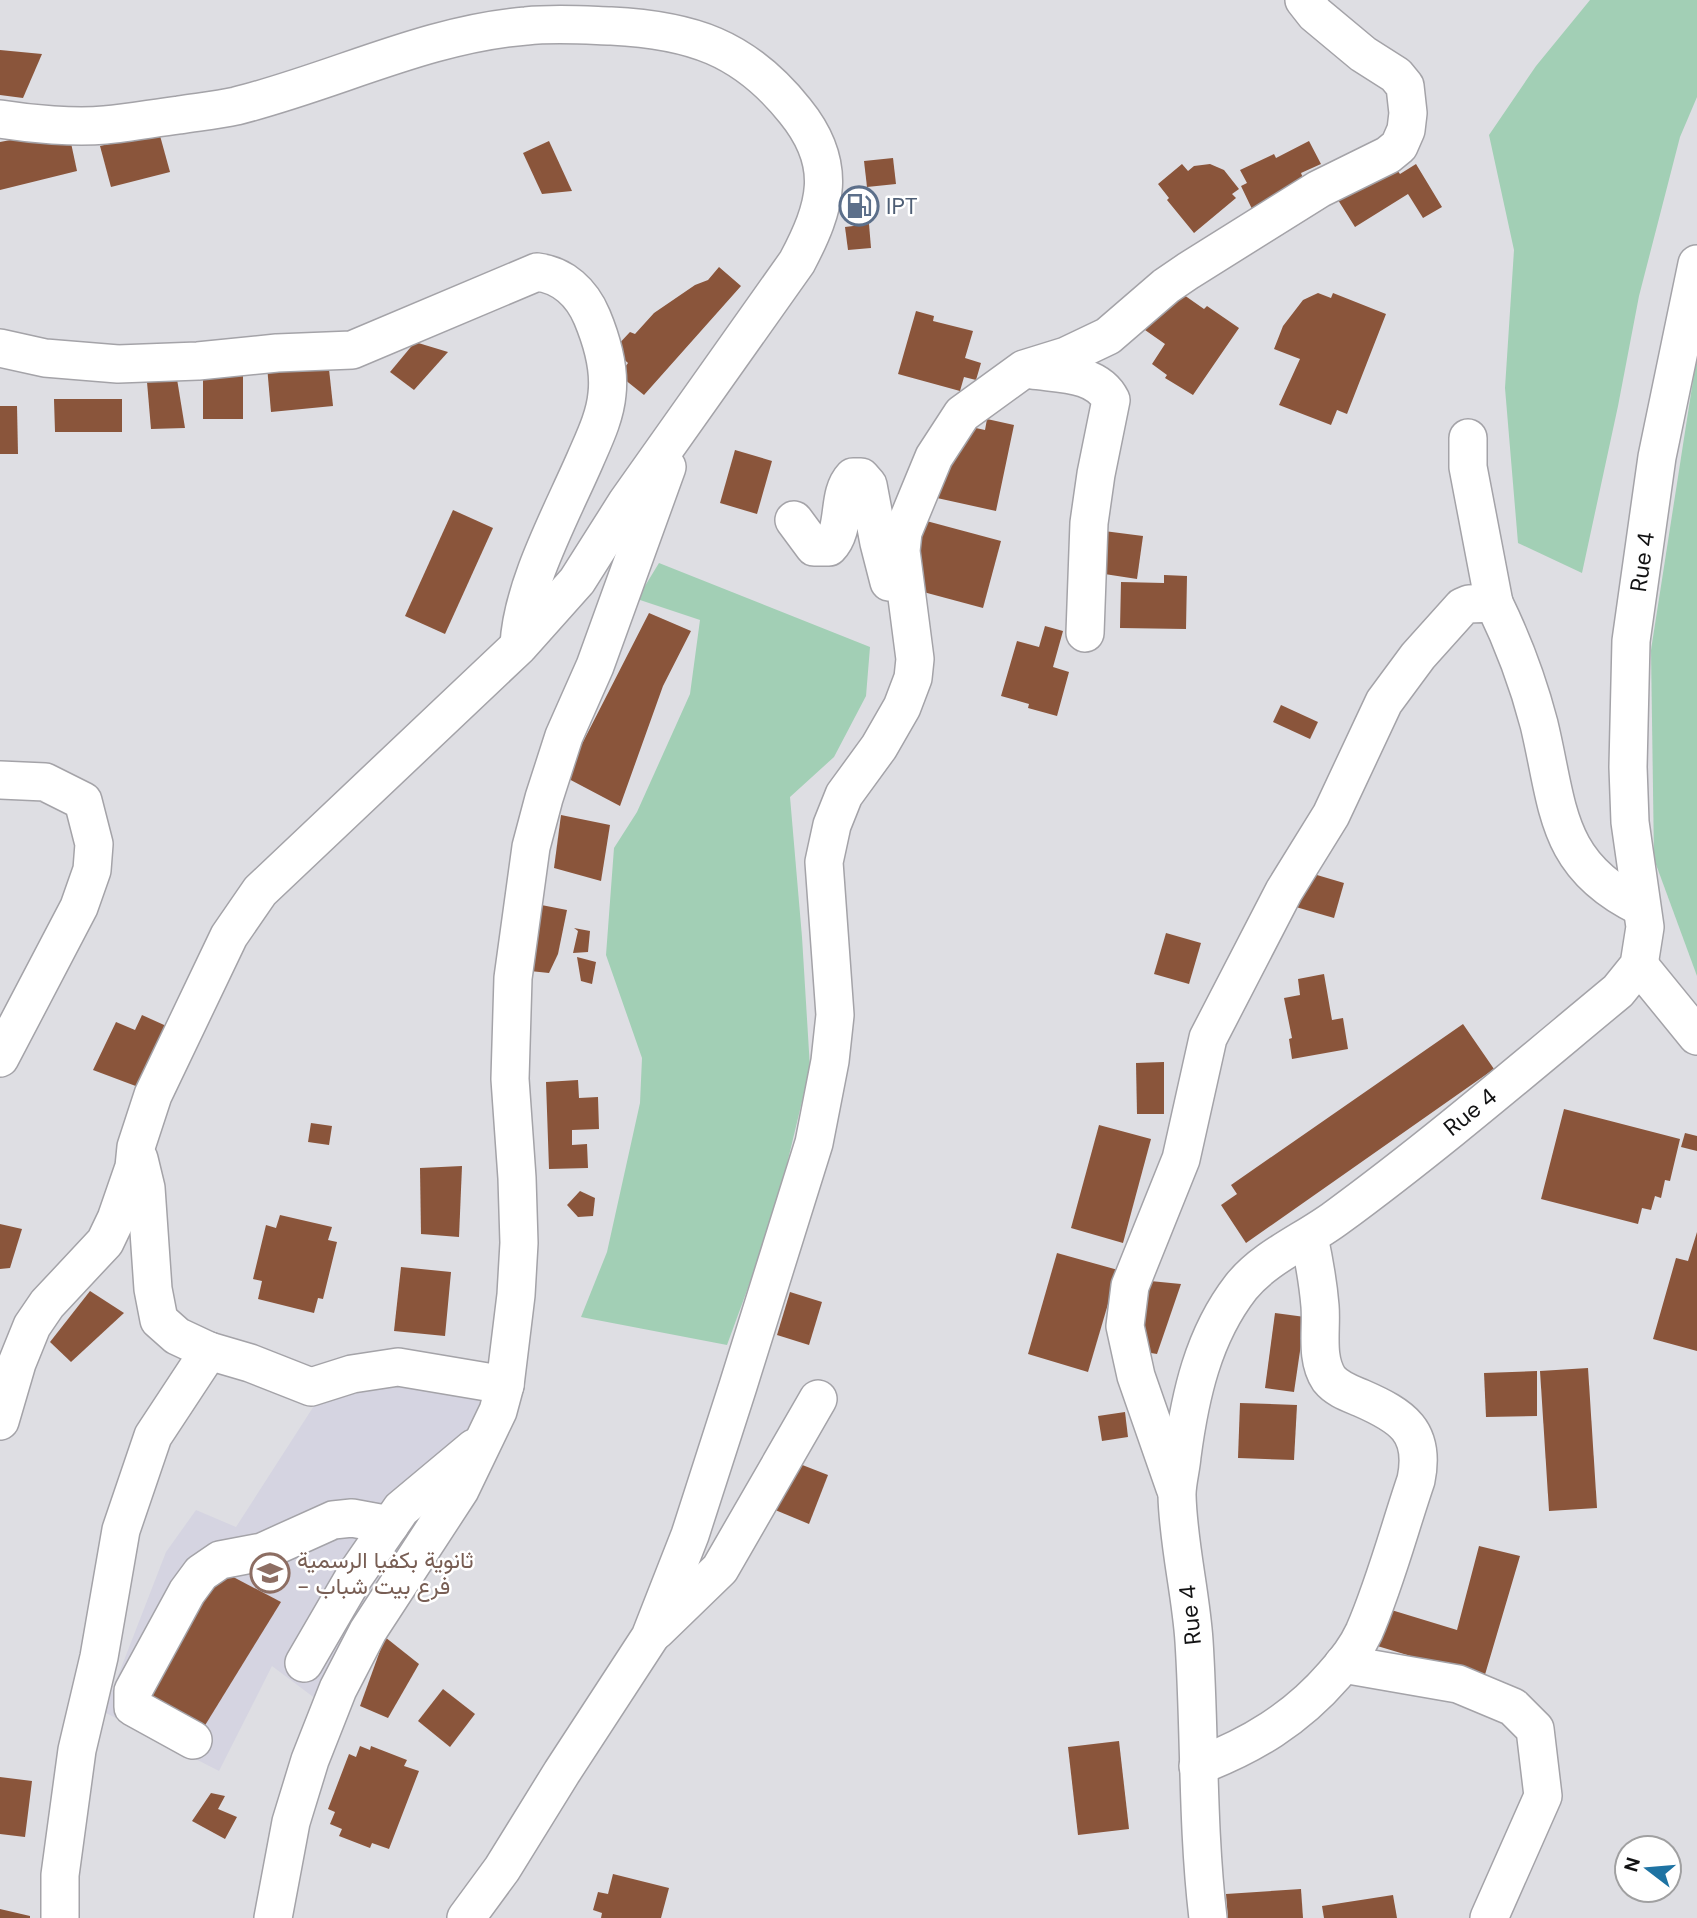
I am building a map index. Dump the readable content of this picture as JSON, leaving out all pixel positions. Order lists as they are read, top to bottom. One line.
{"streets":{"street":["Rue 4"]},"places":{"fuel station":["IPT"],"school or university":["ثانوية بكفيا الرسمية - فرع بيت شباب"]},"north":"left"}
